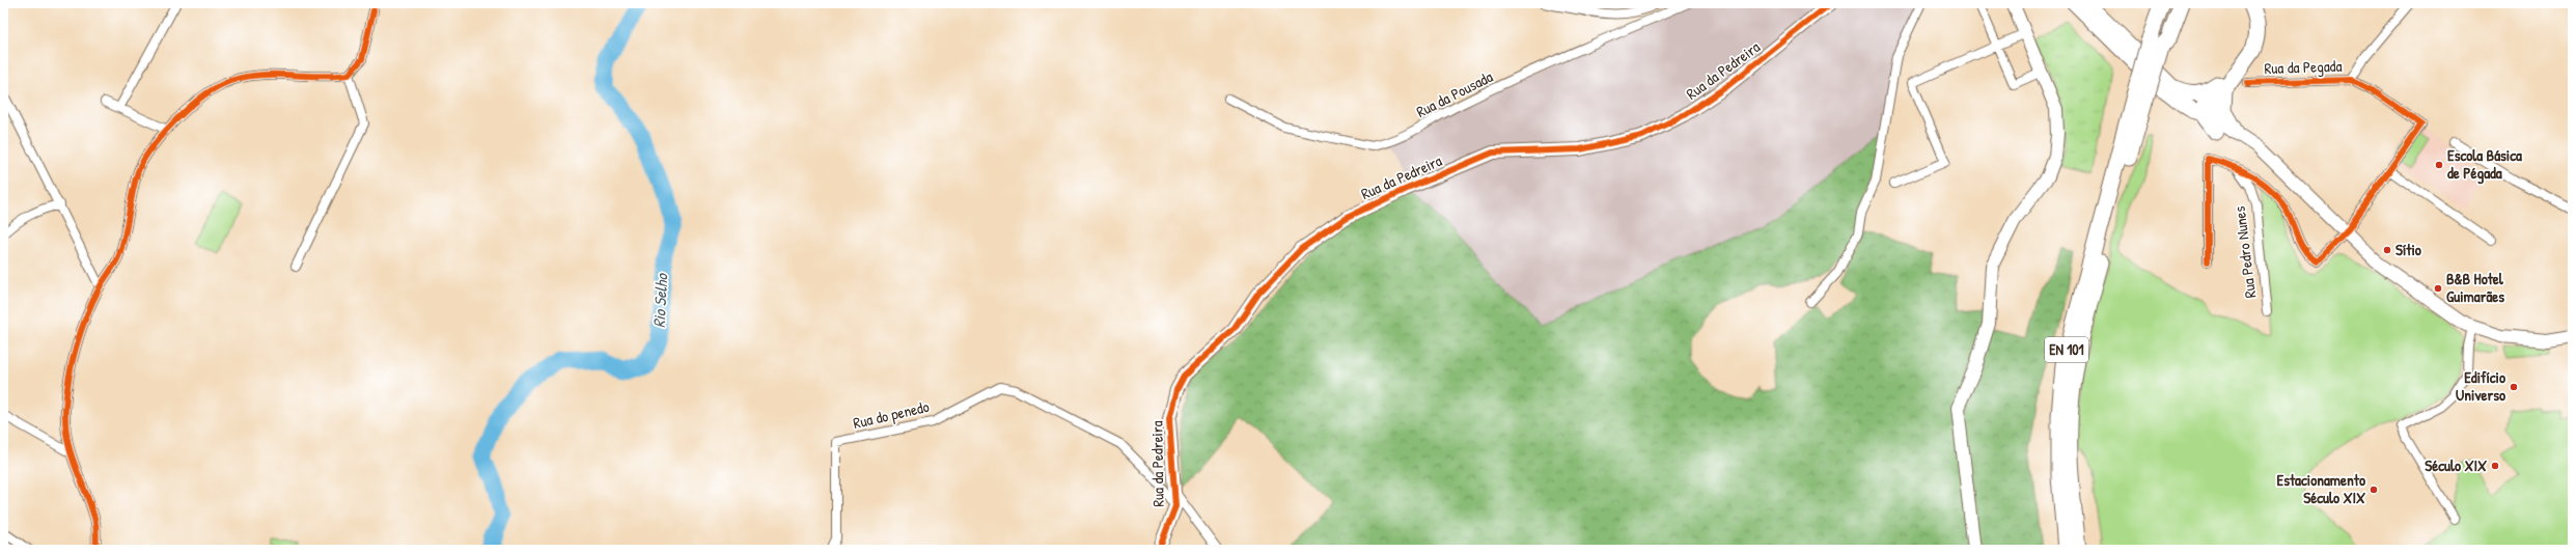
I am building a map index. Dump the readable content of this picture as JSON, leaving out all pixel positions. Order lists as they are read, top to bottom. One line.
{"streets":{"highway":["EN 101"],"street":["Rua da Pegada","Rua da Pedreira","Rua da Pousada","Rua Pedro Nunes","Rua do penedo"]},"crossings":[["Rua da Pedreira","Rua do penedo"]],"water":["Rio Selho"],"places":["Escola Básica de Pégada","Sítio","B&B Hotel Guimarães","Edifício Universo","Século XIX","Estacionamento Século XIX"]}
